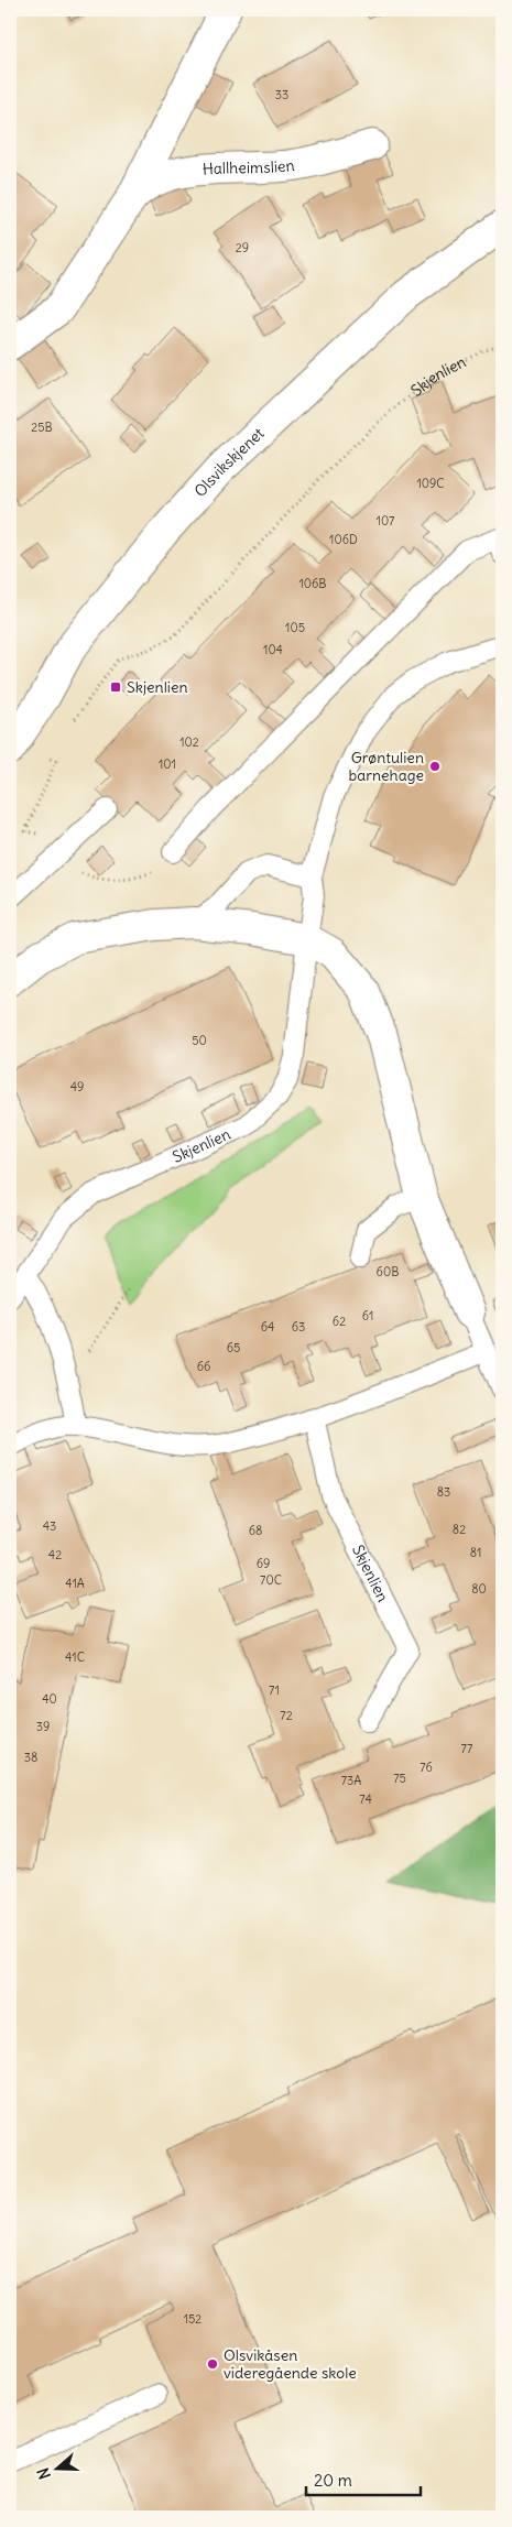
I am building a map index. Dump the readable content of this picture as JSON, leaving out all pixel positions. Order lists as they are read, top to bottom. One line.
{"streets":{"street":["Hallheimslien","Olsvikskjenet"],"lane":["Skjenlien"]},"places":{"transit":["Skjenlien"],"other":["Grøntulien barnehage","Olsvikåsen videregående skole"]},"house_numbers":["33","29","25B","109C","107","106D","106B","105","104","102","101","50","49","60B","61","62","64","63","65","66","83","43","82","68","81","42","69","70C","41A","80","41C","71","40","72","39","77","38","76","75","73A","74","152"],"scale_bar":"20 m","north":"left"}
